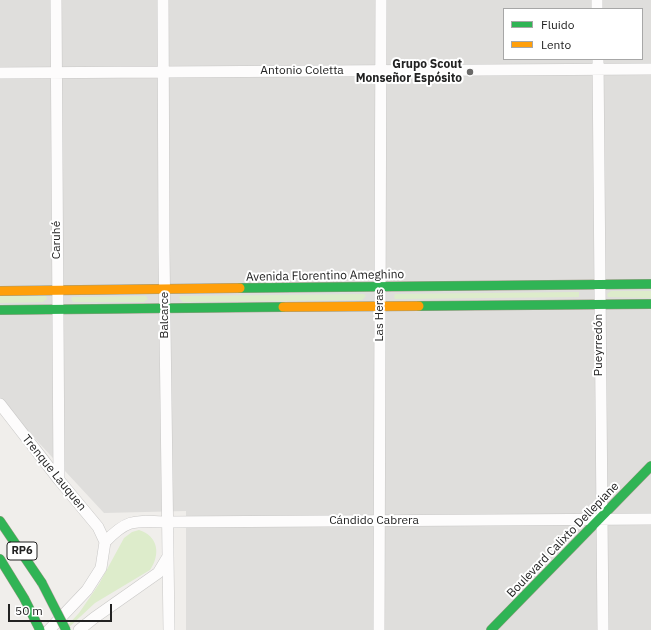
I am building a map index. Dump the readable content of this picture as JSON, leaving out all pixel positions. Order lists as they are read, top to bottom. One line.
{"streets":{"main road":["Avenida Florentino Ameghino","Boulevard Calixto Dellepiane","RP6"],"street":["Antonio Coletta","Caruhé","Balcarce","Las Heras","Pueyrredón","Trenque Lauquen","Cándido Cabrera"]},"crossings":[["Antonio Coletta","Caruhé"],["Antonio Coletta","Balcarce"],["Antonio Coletta","Las Heras"],["Antonio Coletta","Pueyrredón"],["Caruhé","Avenida Florentino Ameghino"],["Caruhé","Trenque Lauquen"],["Avenida Florentino Ameghino","Balcarce"],["Avenida Florentino Ameghino","Las Heras"],["Avenida Florentino Ameghino","Pueyrredón"],["Balcarce","Cándido Cabrera"],["Las Heras","Cándido Cabrera"],["Pueyrredón","Cándido Cabrera"],["Pueyrredón","Boulevard Calixto Dellepiane"],["Trenque Lauquen","Cándido Cabrera"],["Cándido Cabrera","Boulevard Calixto Dellepiane"]],"places":["Grupo Scout Monseñor Espósito"],"legend":["Fluido","Lento"],"scale_bar":"50 m"}
